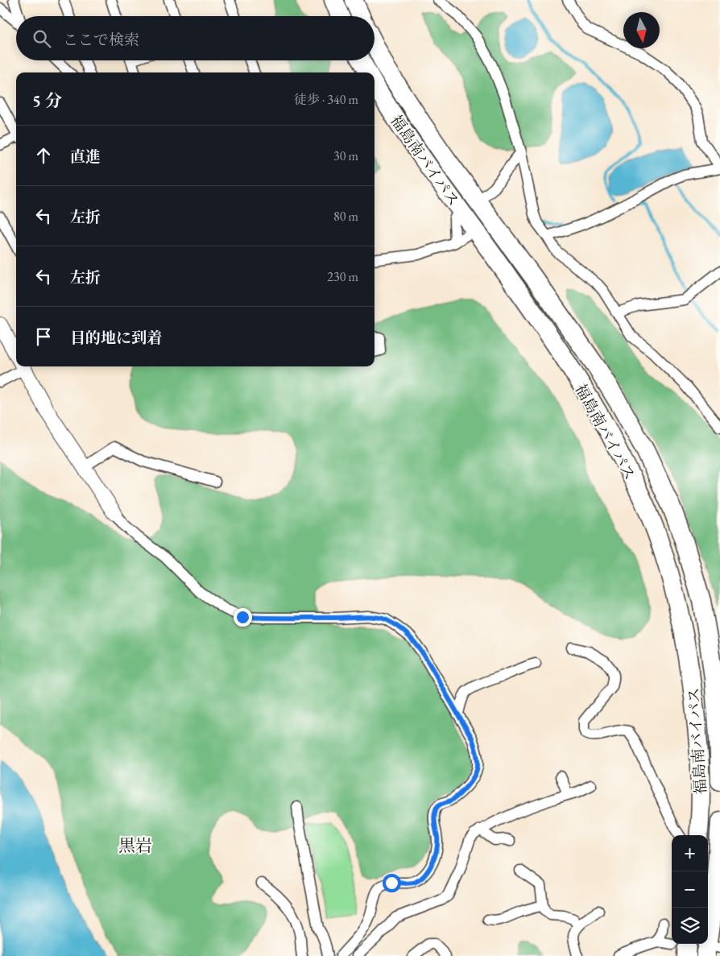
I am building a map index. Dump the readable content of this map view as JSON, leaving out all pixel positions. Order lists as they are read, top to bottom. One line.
{"streets":{"highway":["福島南バイパス"]},"districts":["黒岩"],"north":"bottom","page":{"search":"ここで検索","heading":["5 分","徒歩 · 340 m"],"list":[["直進","30 m"],["左折","80 m"],["左折","230 m"],"目的地に到着"],"map_buttons":["+","−"]}}
